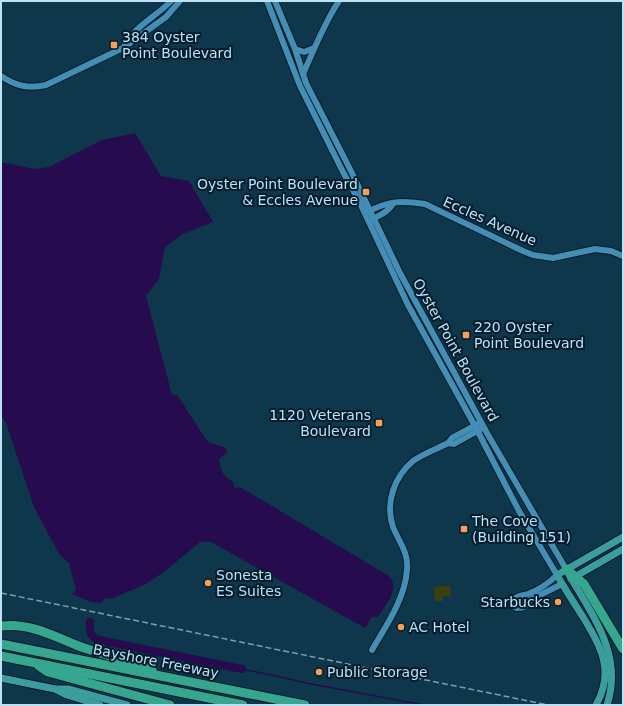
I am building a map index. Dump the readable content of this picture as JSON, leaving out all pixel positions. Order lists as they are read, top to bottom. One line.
{"streets":{"highway":["Bayshore Freeway"],"main road":["Oyster Point Boulevard"],"street":["Eccles Avenue"]},"crossings":[["Eccles Avenue","Oyster Point Boulevard"]],"places":{"transit":["384 Oyster Point Boulevard","Oyster Point Boulevard & Eccles Avenue","220 Oyster Point Boulevard","1120 Veterans Boulevard","The Cove (Building 151)"],"other":["Sonesta ES Suites","Starbucks","AC Hotel","Public Storage"]}}
